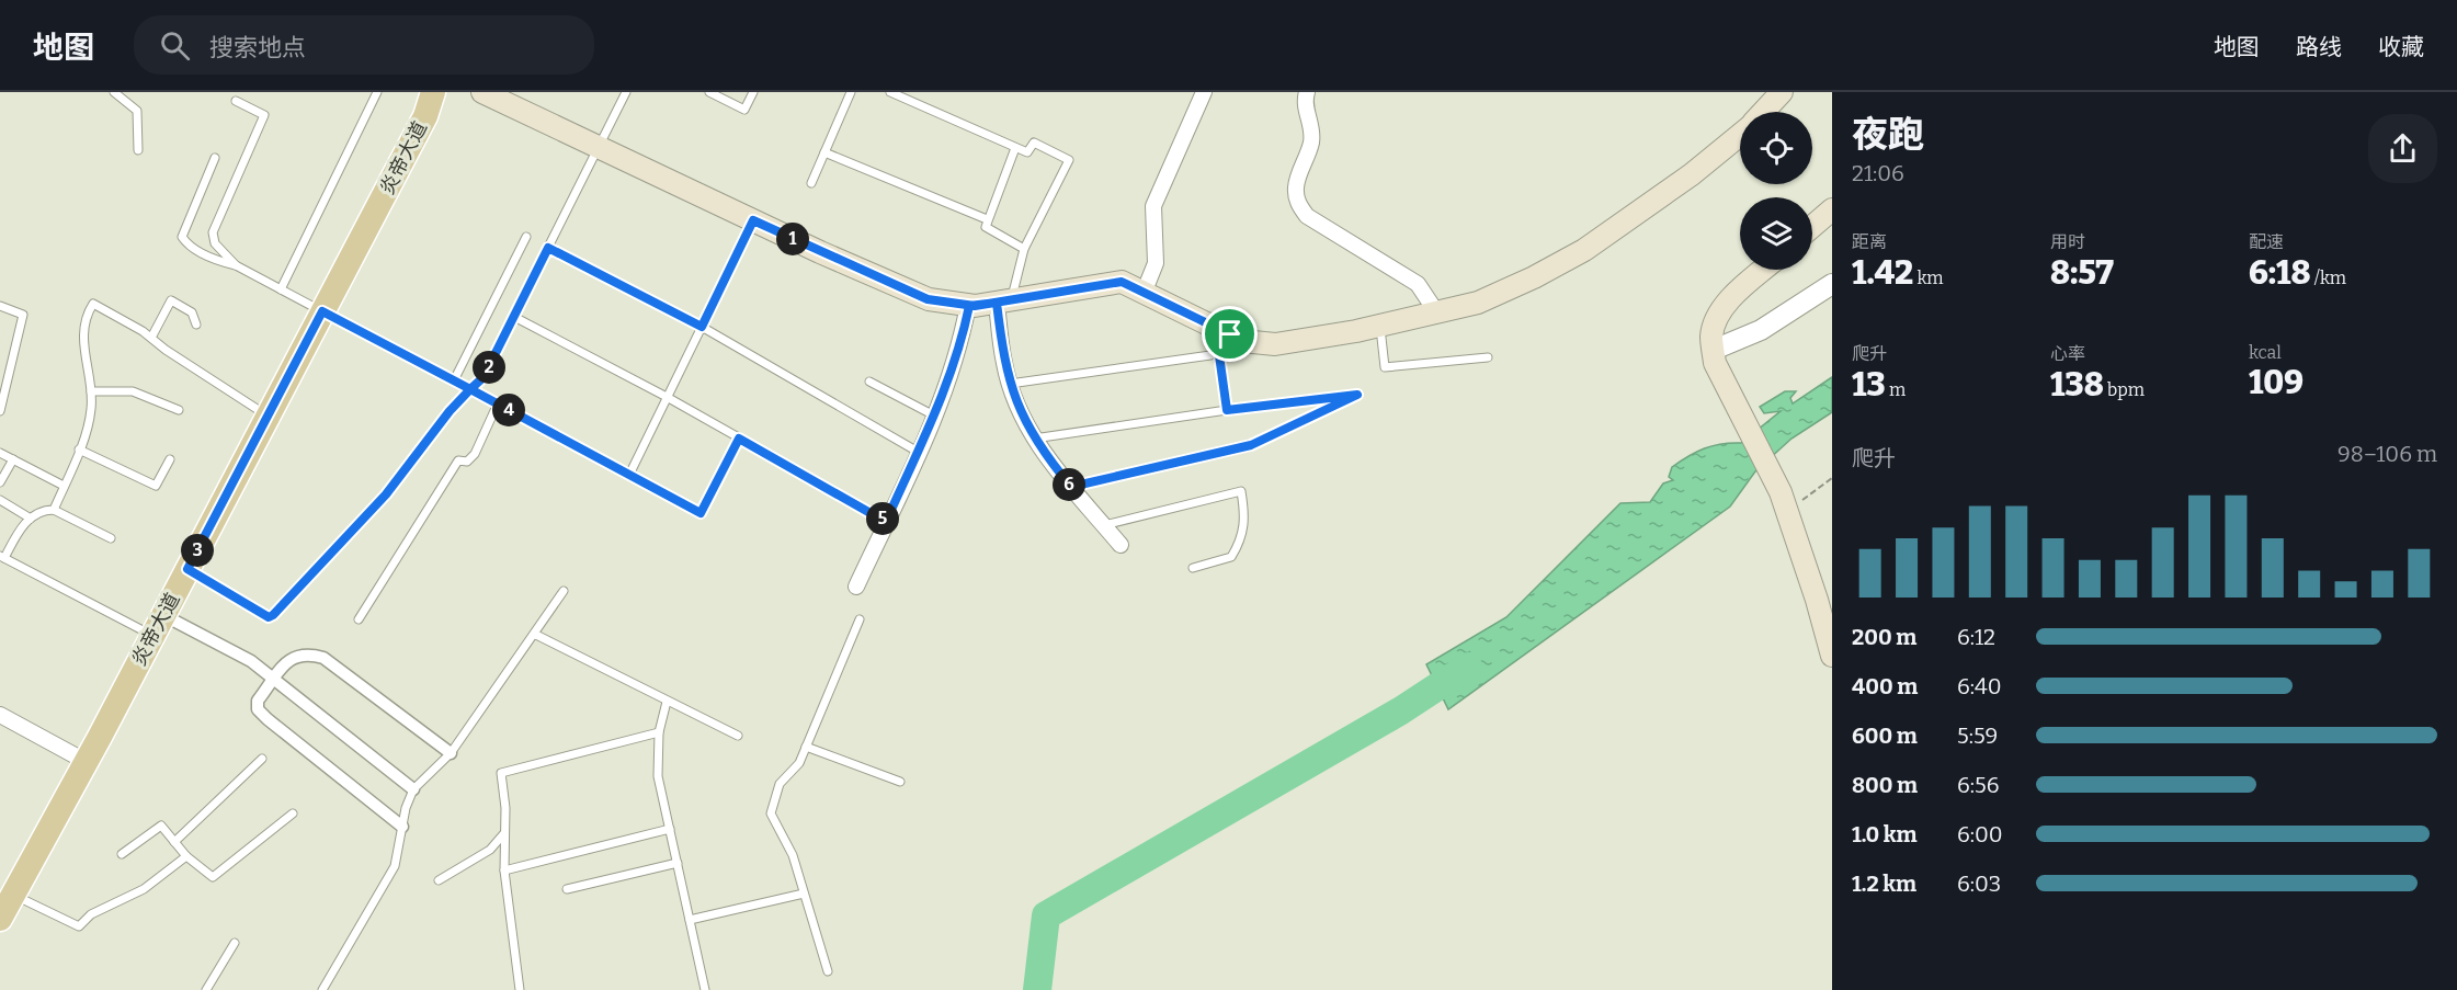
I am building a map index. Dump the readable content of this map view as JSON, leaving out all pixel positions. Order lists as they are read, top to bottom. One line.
{"streets":{"main road":["炎帝大道"]},"page":{"header":"地图","search":"搜索地点","nav":["地图","路线","收藏"],"heading":["夜跑","21:06"],"stats":[["距离","1.42 km"],["用时","8:57"],["配速","6:18 /km"],["爬升","13 m"],["心率","138 bpm"],["kcal","109"]],"pins":["1","2","4","6","5","3"],"chart":["爬升","98–106 m"],"list":[{"name":"200 m","note":"6:12"},{"name":"400 m","note":"6:40"},{"name":"600 m","note":"5:59"},{"name":"800 m","note":"6:56"},{"name":"1.0 km","note":"6:00"},{"name":"1.2 km","note":"6:03"}]}}
